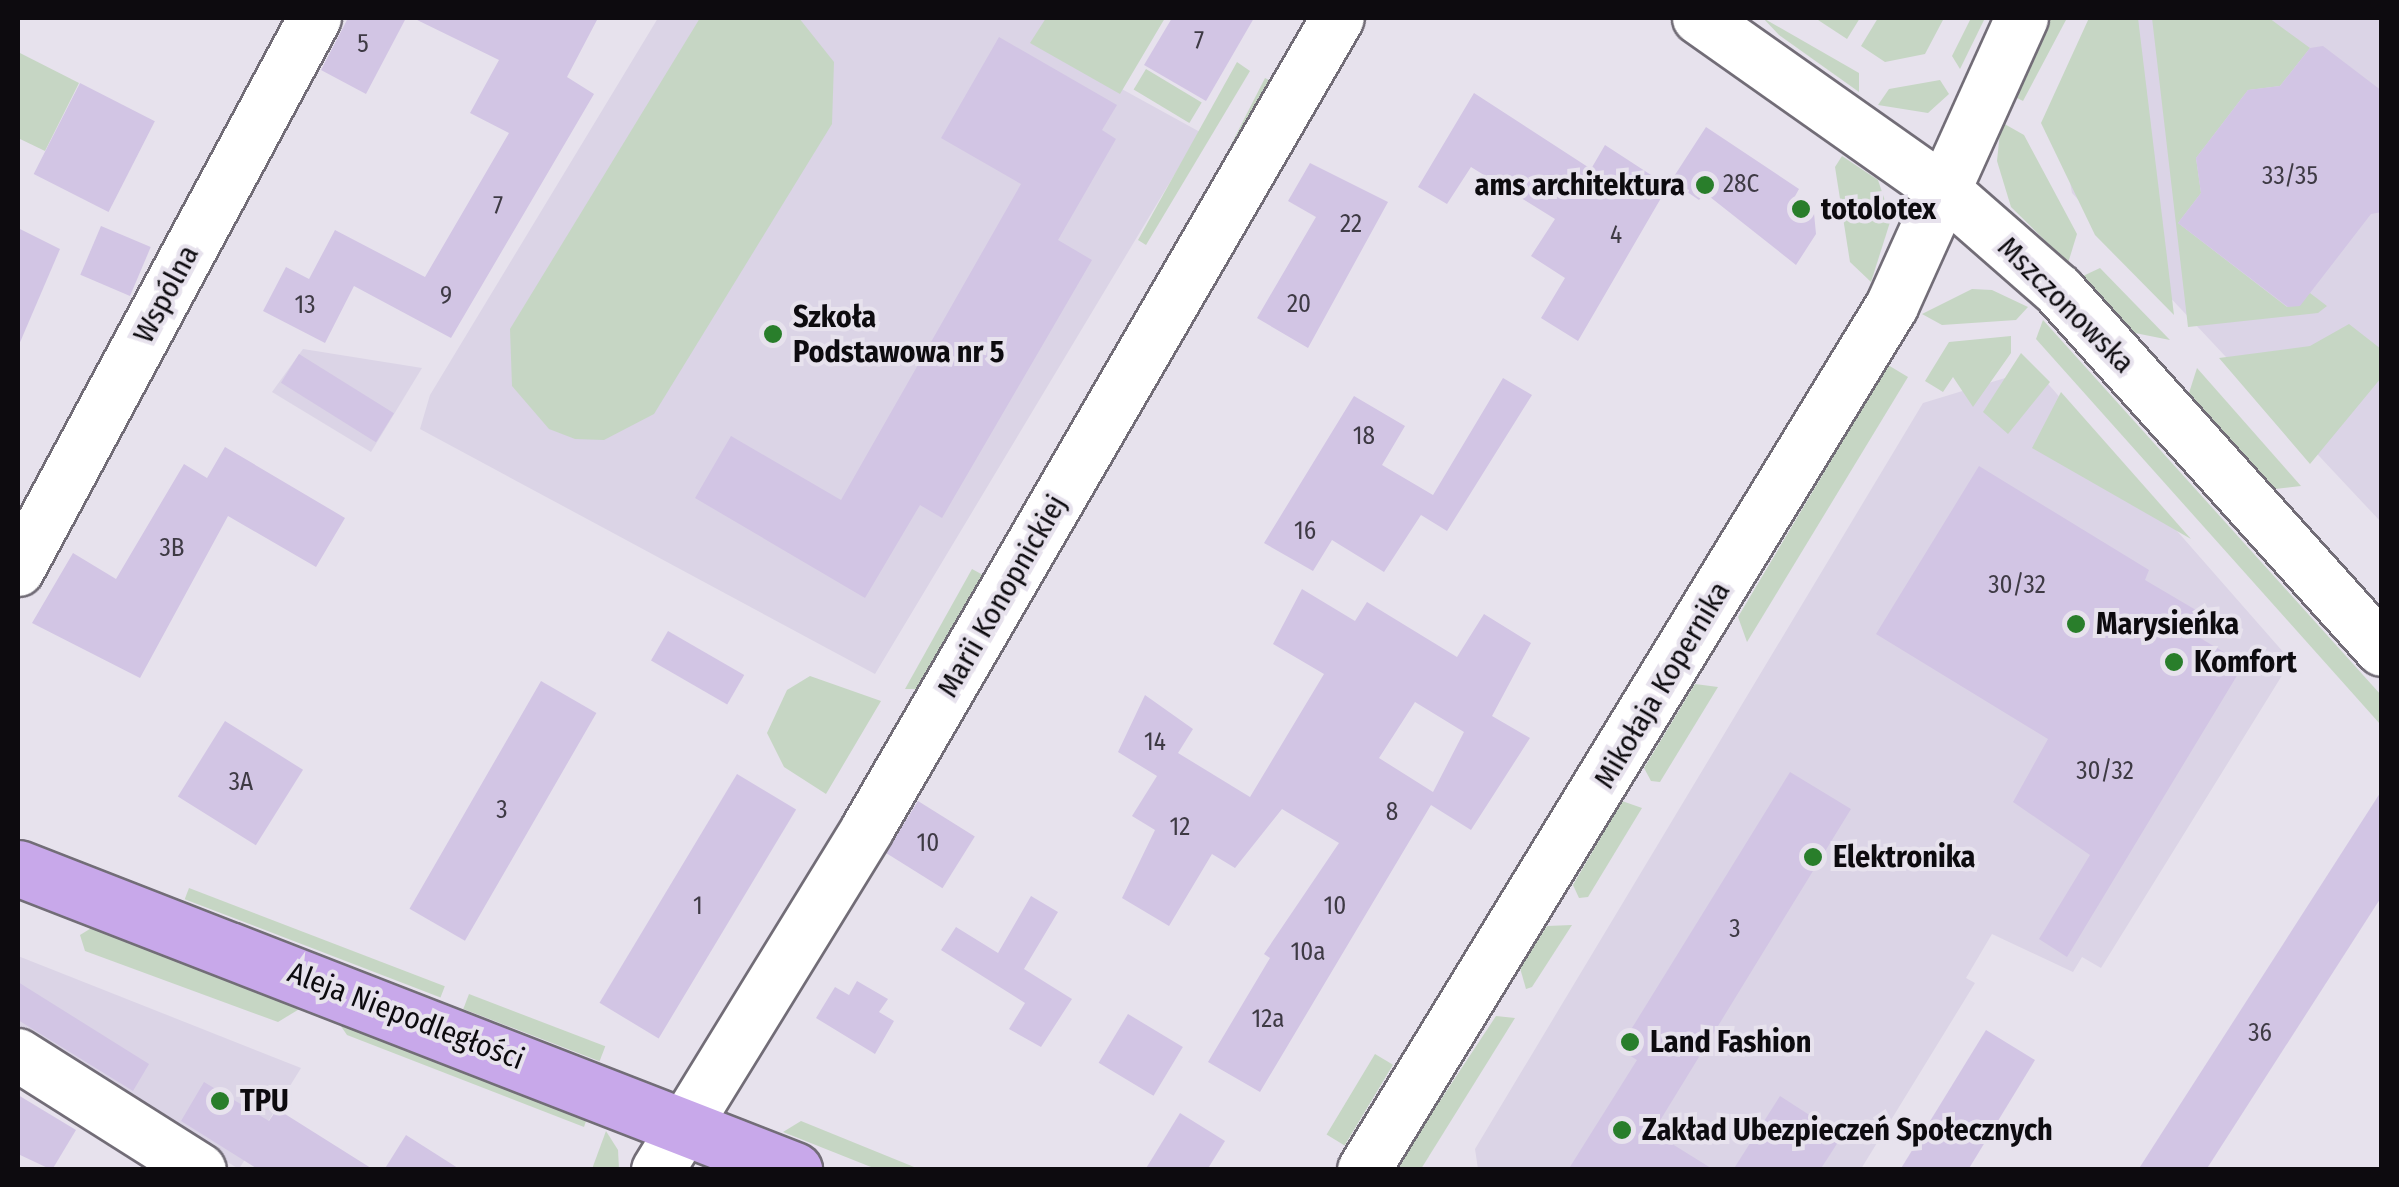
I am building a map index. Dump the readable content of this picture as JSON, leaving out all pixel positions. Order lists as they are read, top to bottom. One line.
{"streets":{"main road":["Aleja Niepodległości"],"street":["Wspólna","Mszczonowska","Marii Konopnickiej","Mikołaja Kopernika"]},"crossings":[["Mszczonowska","Mikołaja Kopernika"],["Marii Konopnickiej","Aleja Niepodległości"]],"places":["ams architektura","totolotex","Szkoła Podstawowa nr 5","Marysieńka","Komfort","Elektronika","Land Fashion","TPU","Zakład Ubezpieczeń Społecznych"],"house_numbers":["7","5","33/35","28C","7","22","4","9","20","13","18","16","3B","30/32","14","30/32","3A","3","8","12","10","1","10","3","10a","12a","36"]}
